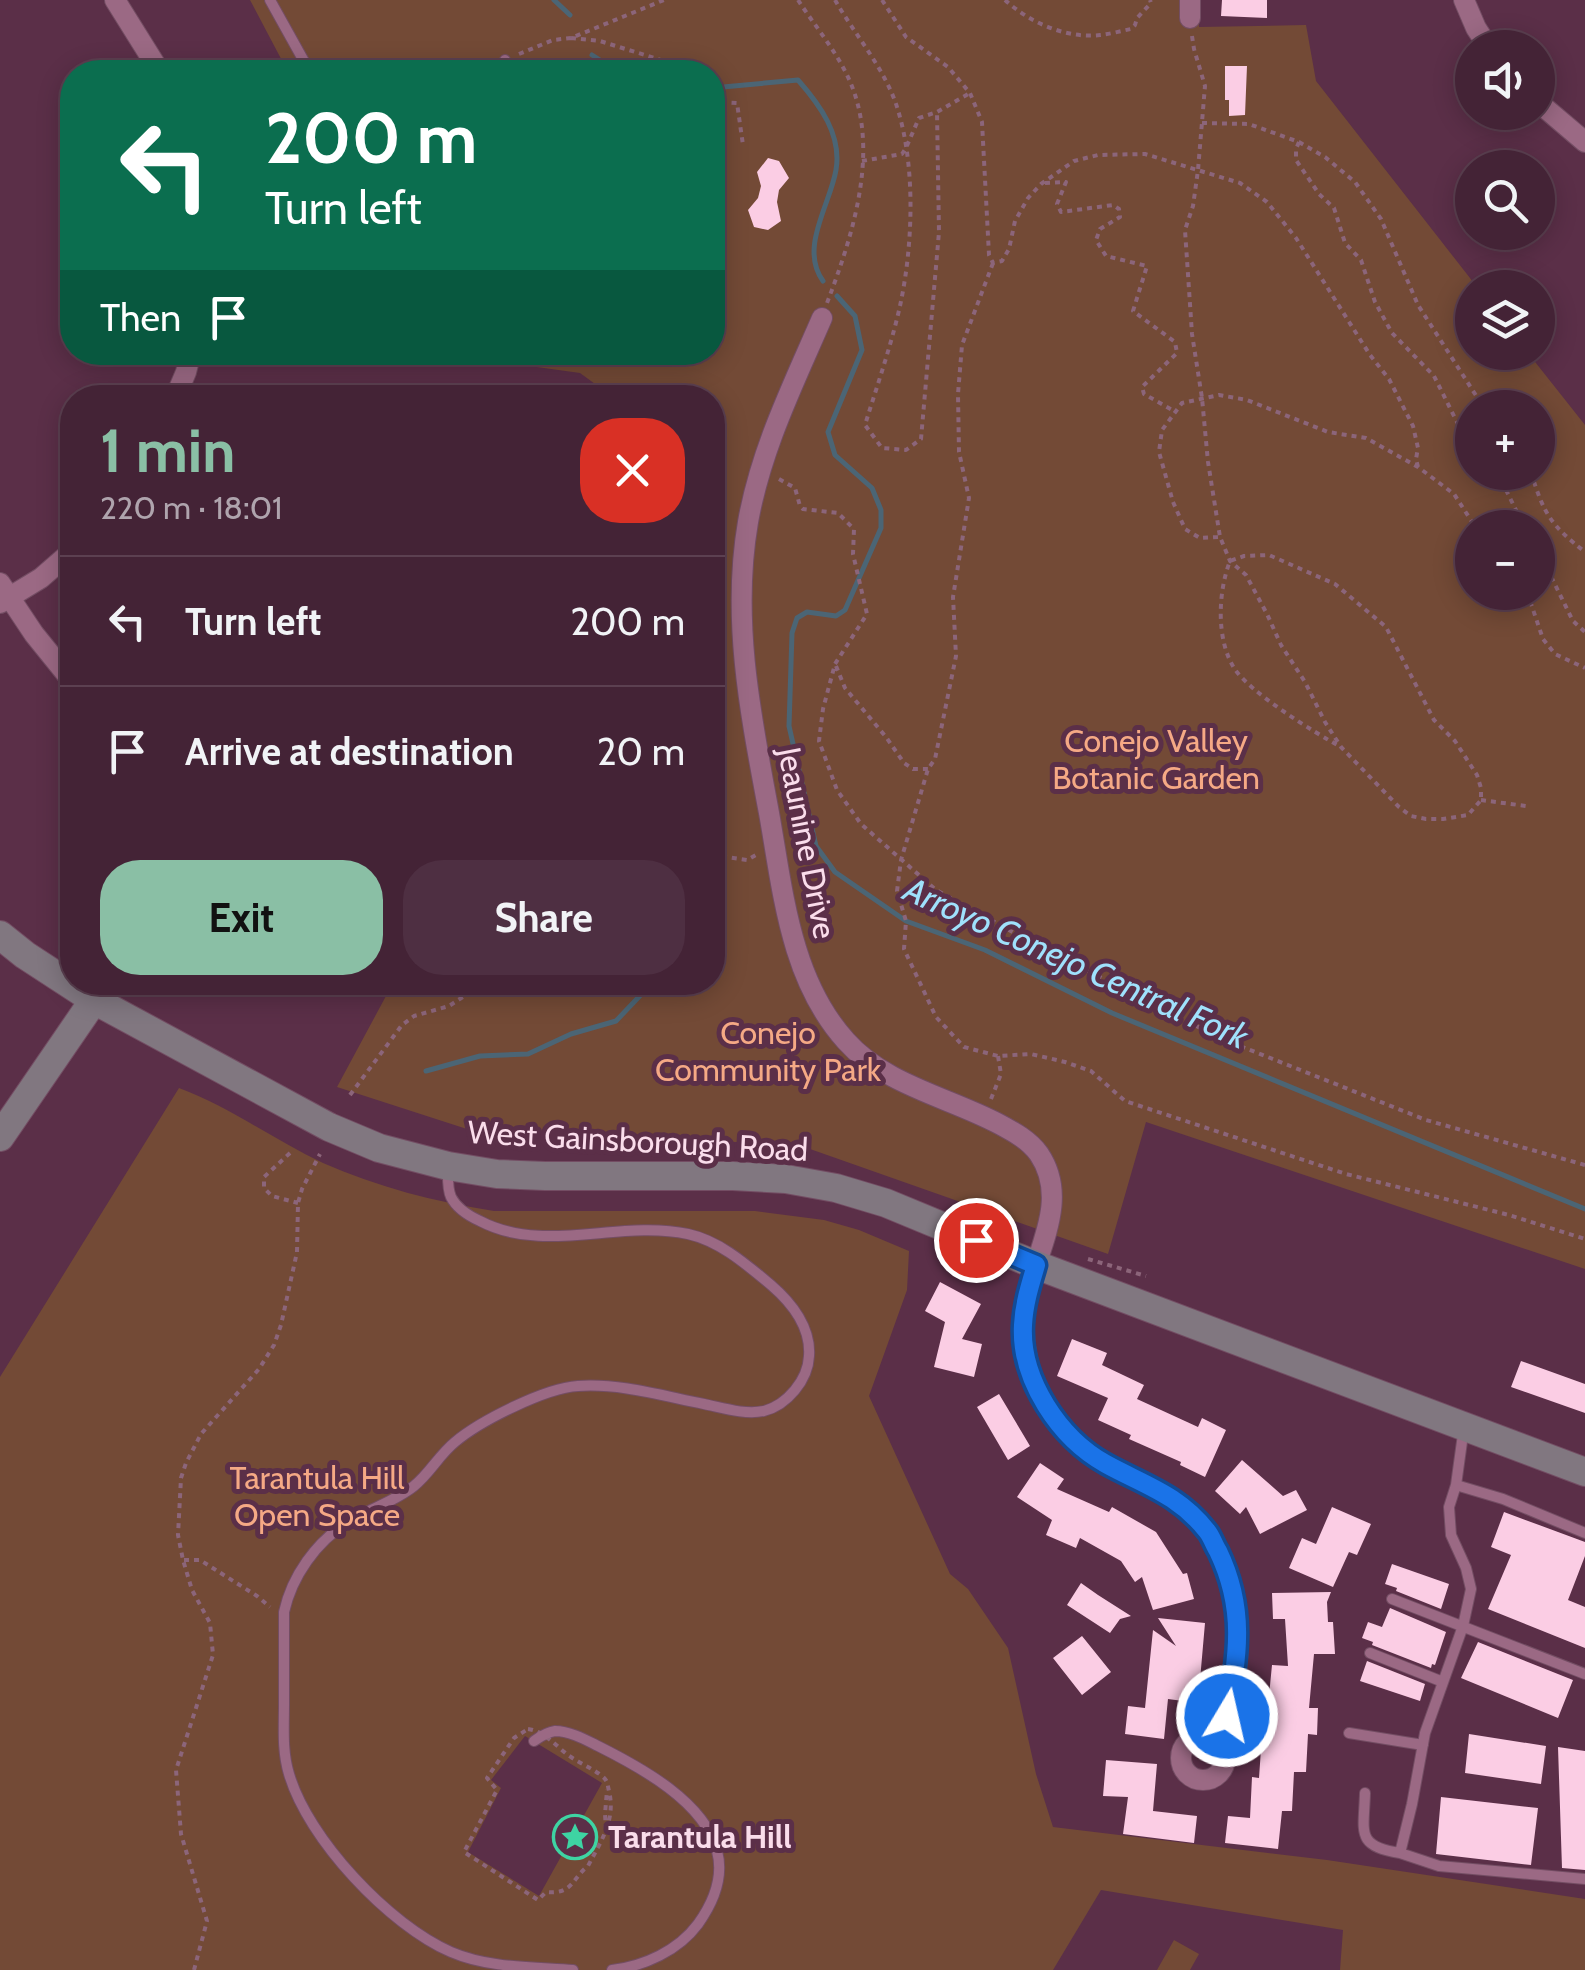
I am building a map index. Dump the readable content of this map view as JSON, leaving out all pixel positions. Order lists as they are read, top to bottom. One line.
{"streets":{"street":["Jeaunine Drive","West Gainsborough Road"]},"crossings":[["Jeaunine Drive","West Gainsborough Road"]],"water":["Arroyo Conejo Central Fork"],"parks":["Conejo Valley Botanic Garden","Conejo Community Park","Tarantula Hill Open Space"],"places":{"place":["Tarantula Hill"]},"page":{"map_buttons":["+","−"],"turn":["200 m","Turn left"],"then":"Then","heading":["1 min","220 m · 18:01"],"list":[{"name":"Turn left","value":"200 m"},{"name":"Arrive at destination","value":"20 m"}],"buttons":["Exit","Share"]}}
